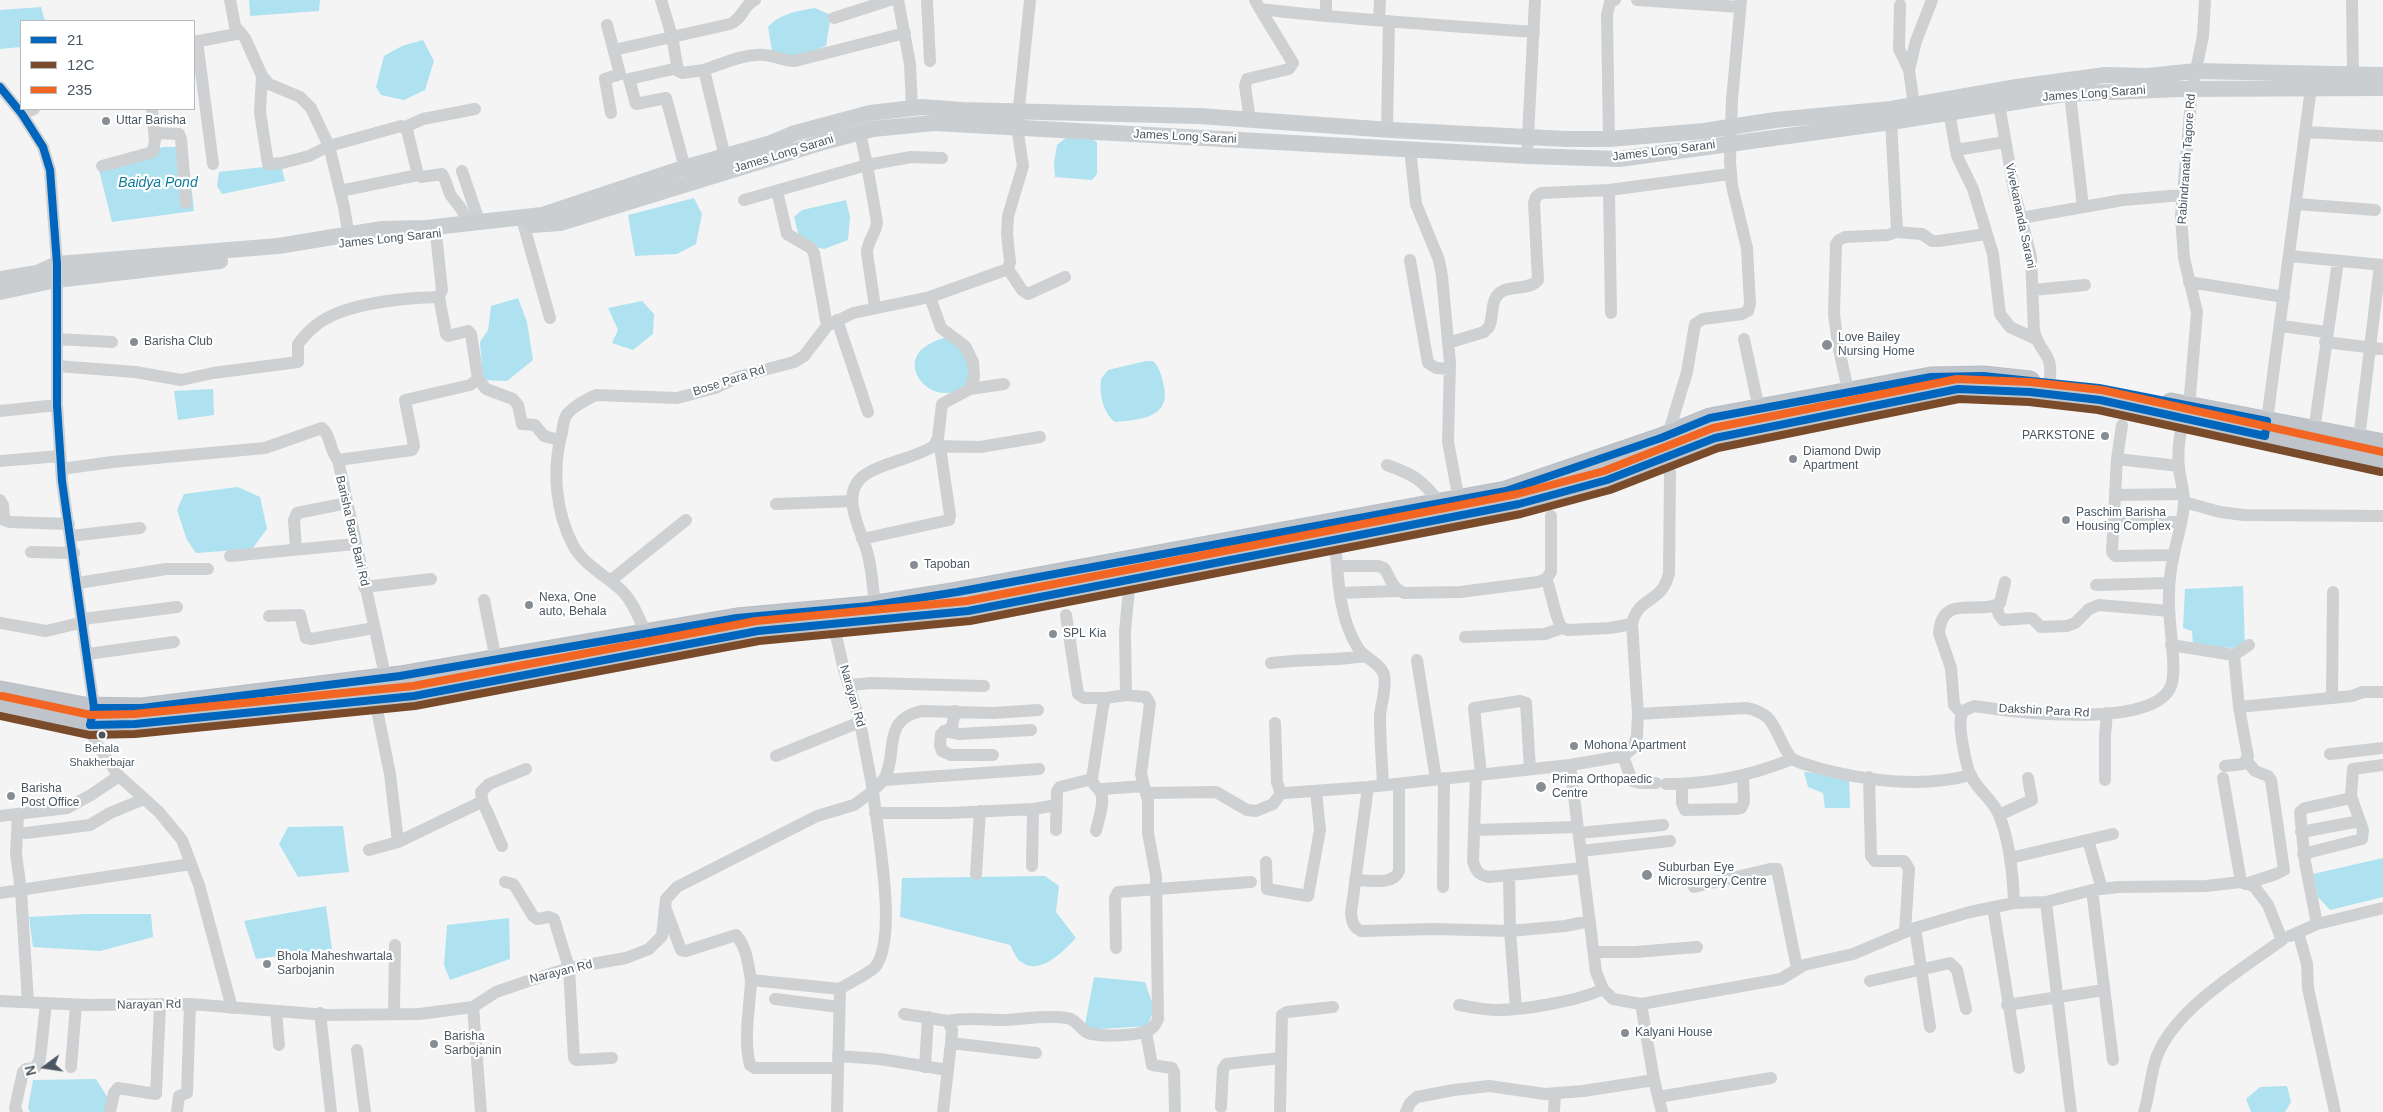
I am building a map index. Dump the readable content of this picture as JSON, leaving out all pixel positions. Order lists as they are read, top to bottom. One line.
{"streets":{"main road":["James Long Sarani"],"street":["Rabindranath Tagore Rd","Vivekananda Sarani","Bose Para Rd","Barisha Baro Bari Rd","Narayan Rd","Dakshin Para Rd"]},"crossings":[["James Long Sarani","Rabindranath Tagore Rd"],["James Long Sarani","Vivekananda Sarani"],["Rabindranath Tagore Rd","Dakshin Para Rd"]],"water":["Baidya Pond"],"places":["Uttar Barisha","Barisha Club","Love Bailey Nursing Home","PARKSTONE","Diamond Dwip Apartment","Paschim Barisha Housing Complex","Tapoban","Nexa, One auto, Behala","SPL Kia","Behala Shakherbajar","Mohona Apartment","Prima Orthopaedic Centre","Barisha Post Office","Suburban Eye Microsurgery Centre","Bhola Maheshwartala Sarbojanin","Kalyani House","Barisha Sarbojanin"],"lines":["transit line 21","transit line 235","transit line 12C"],"legend":["21","12C","235"],"north":"left"}
